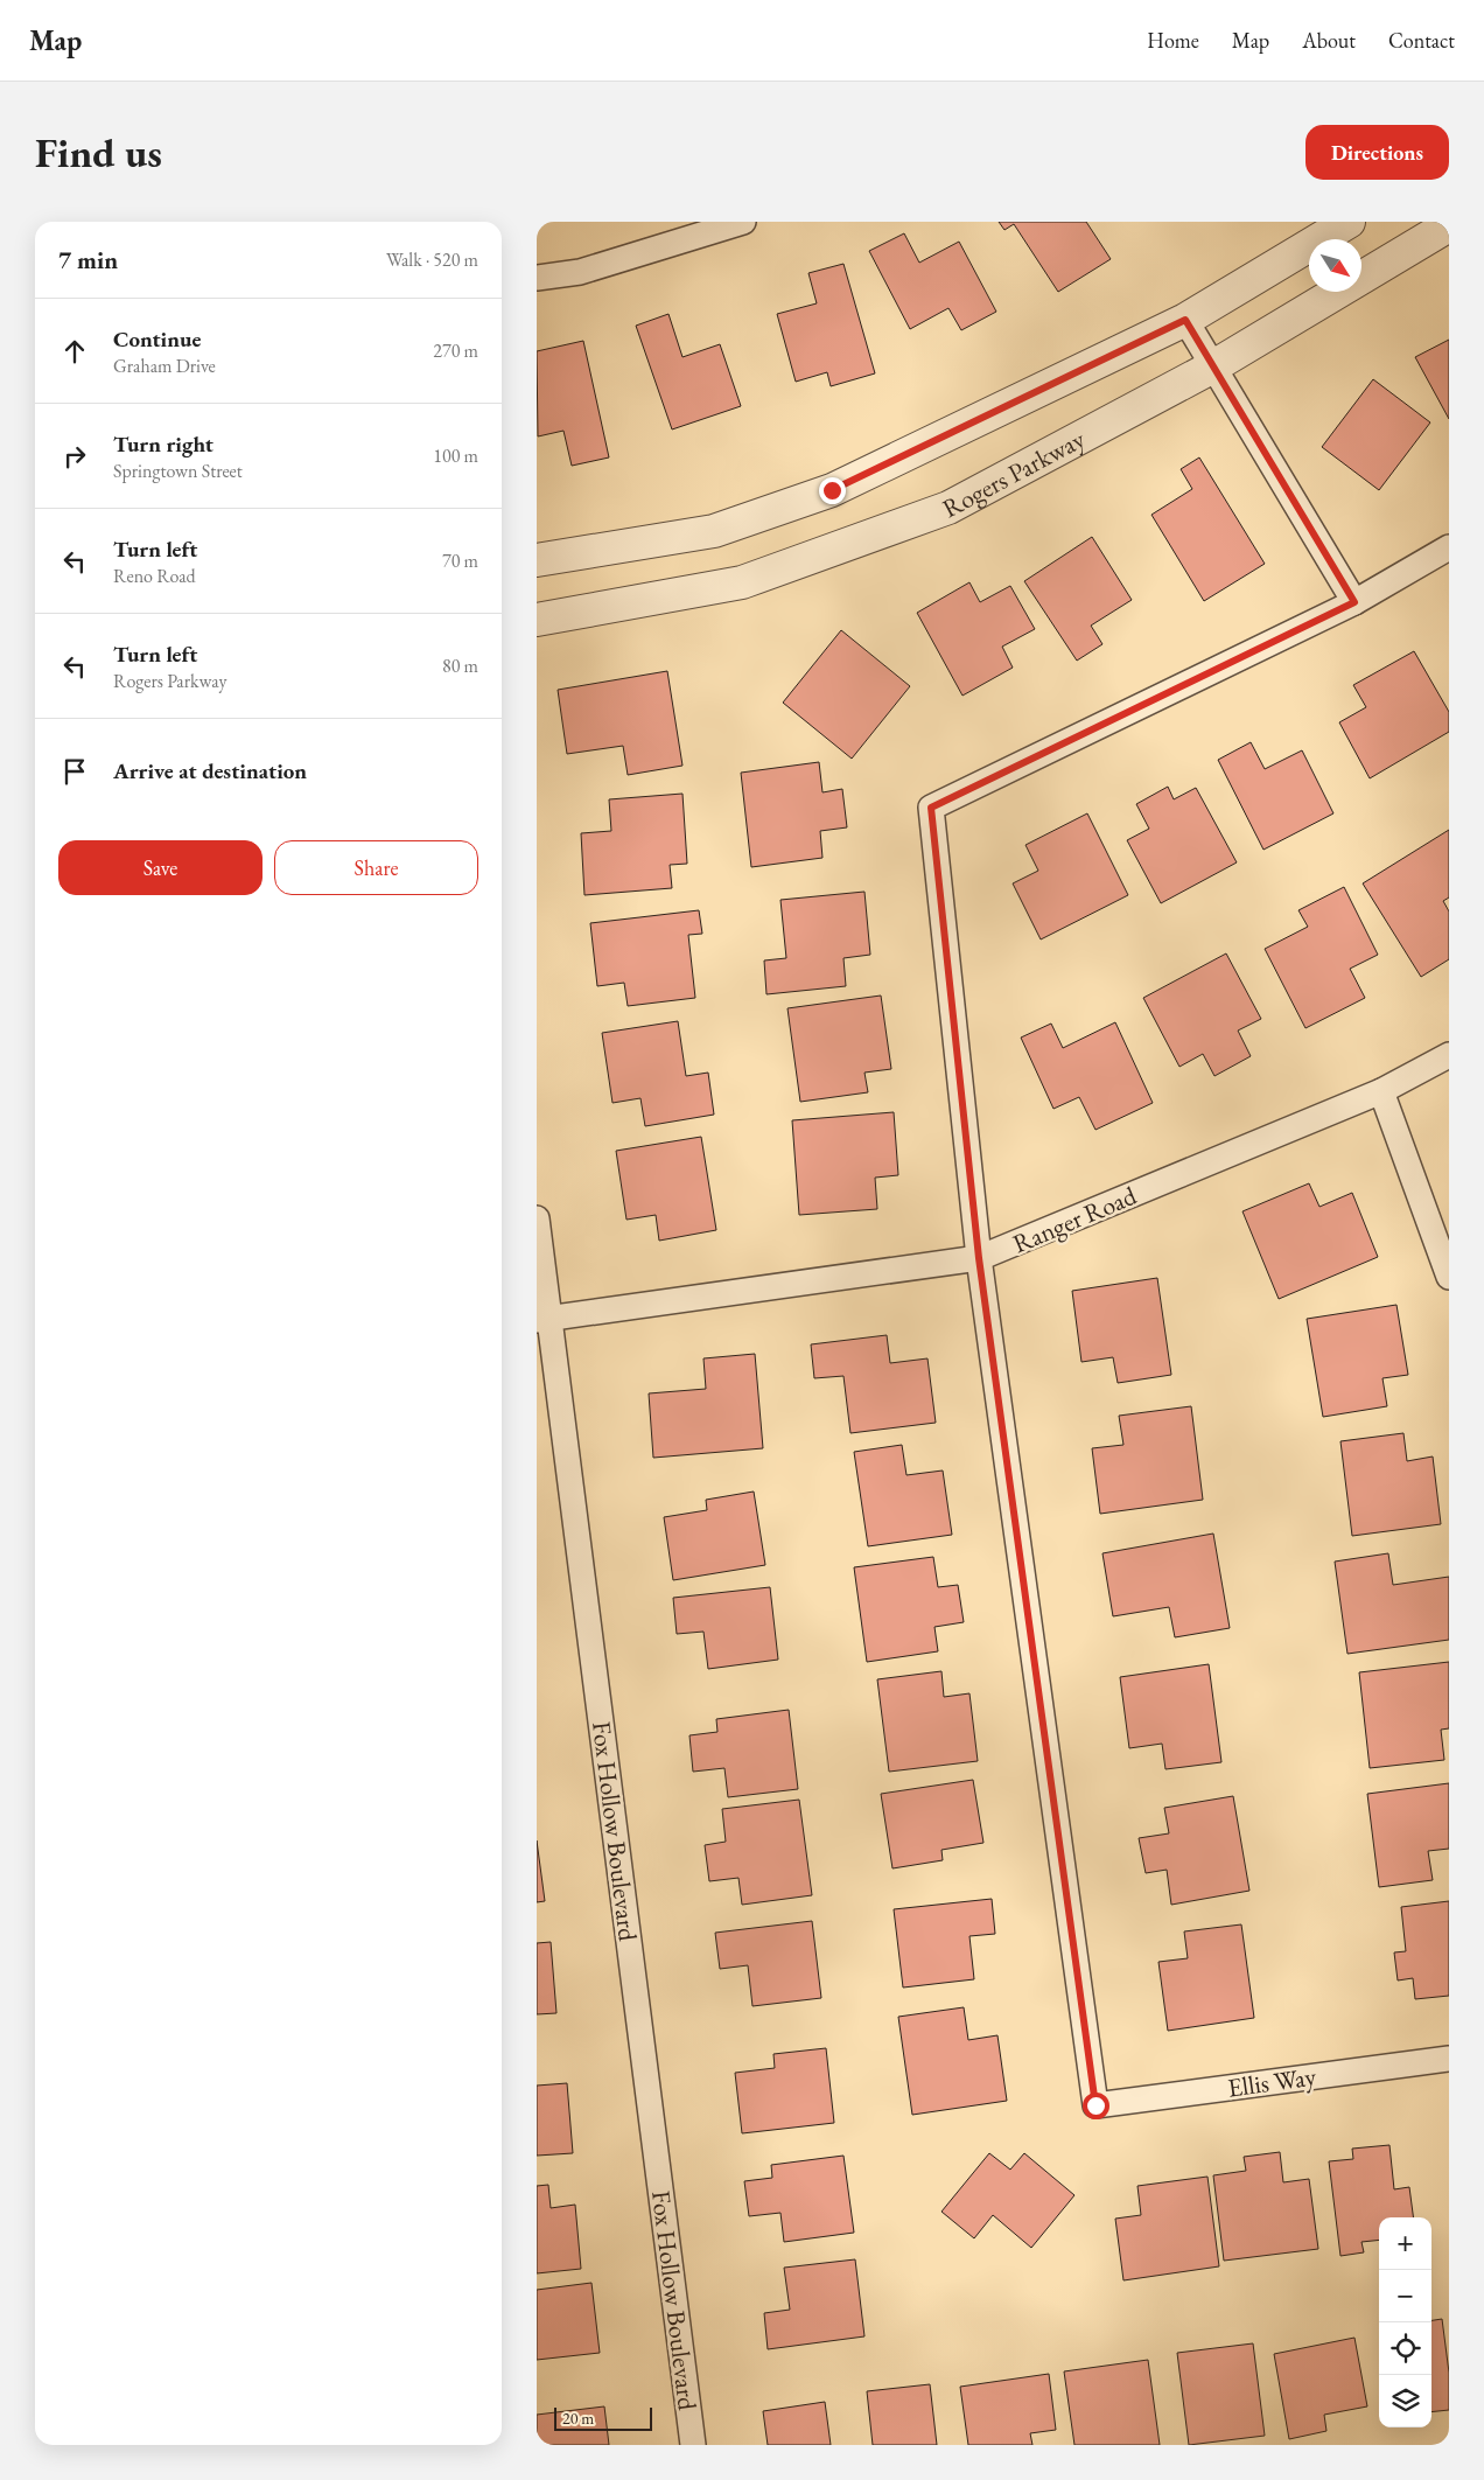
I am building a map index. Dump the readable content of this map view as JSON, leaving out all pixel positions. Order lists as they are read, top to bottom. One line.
{"streets":{"street":["Rogers Parkway","Ranger Road","Fox Hollow Boulevard","Ellis Way"]},"crossings":[["Ranger Road","Fox Hollow Boulevard"],["Ranger Road","Ellis Way"]],"scale_bar":"20 m","north":"bottom right","page":{"header":"Map","nav":["Home","Map","About","Contact"],"buttons":["Directions",["Save","Share"]],"title":"Find us","heading":["7 min","Walk · 520 m"],"list":[["Continue","Graham Drive","270 m"],["Turn right","Springtown Street","100 m"],["Turn left","Reno Road","70 m"],["Turn left","Rogers Parkway","80 m"],"Arrive at destination"],"map_buttons":["+","−"],"scale":"20 m"}}
